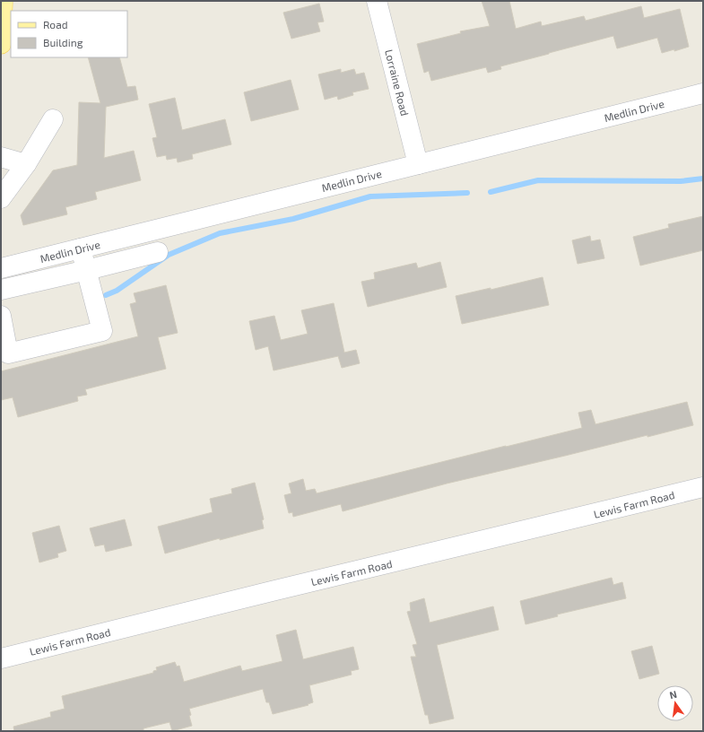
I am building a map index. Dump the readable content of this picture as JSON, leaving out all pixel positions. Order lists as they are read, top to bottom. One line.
{"streets":{"street":["Lorraine Road","Medlin Drive","Lewis Farm Road"]},"crossings":[["Lorraine Road","Medlin Drive"]],"legend":["Road","Building"],"north":"top"}
